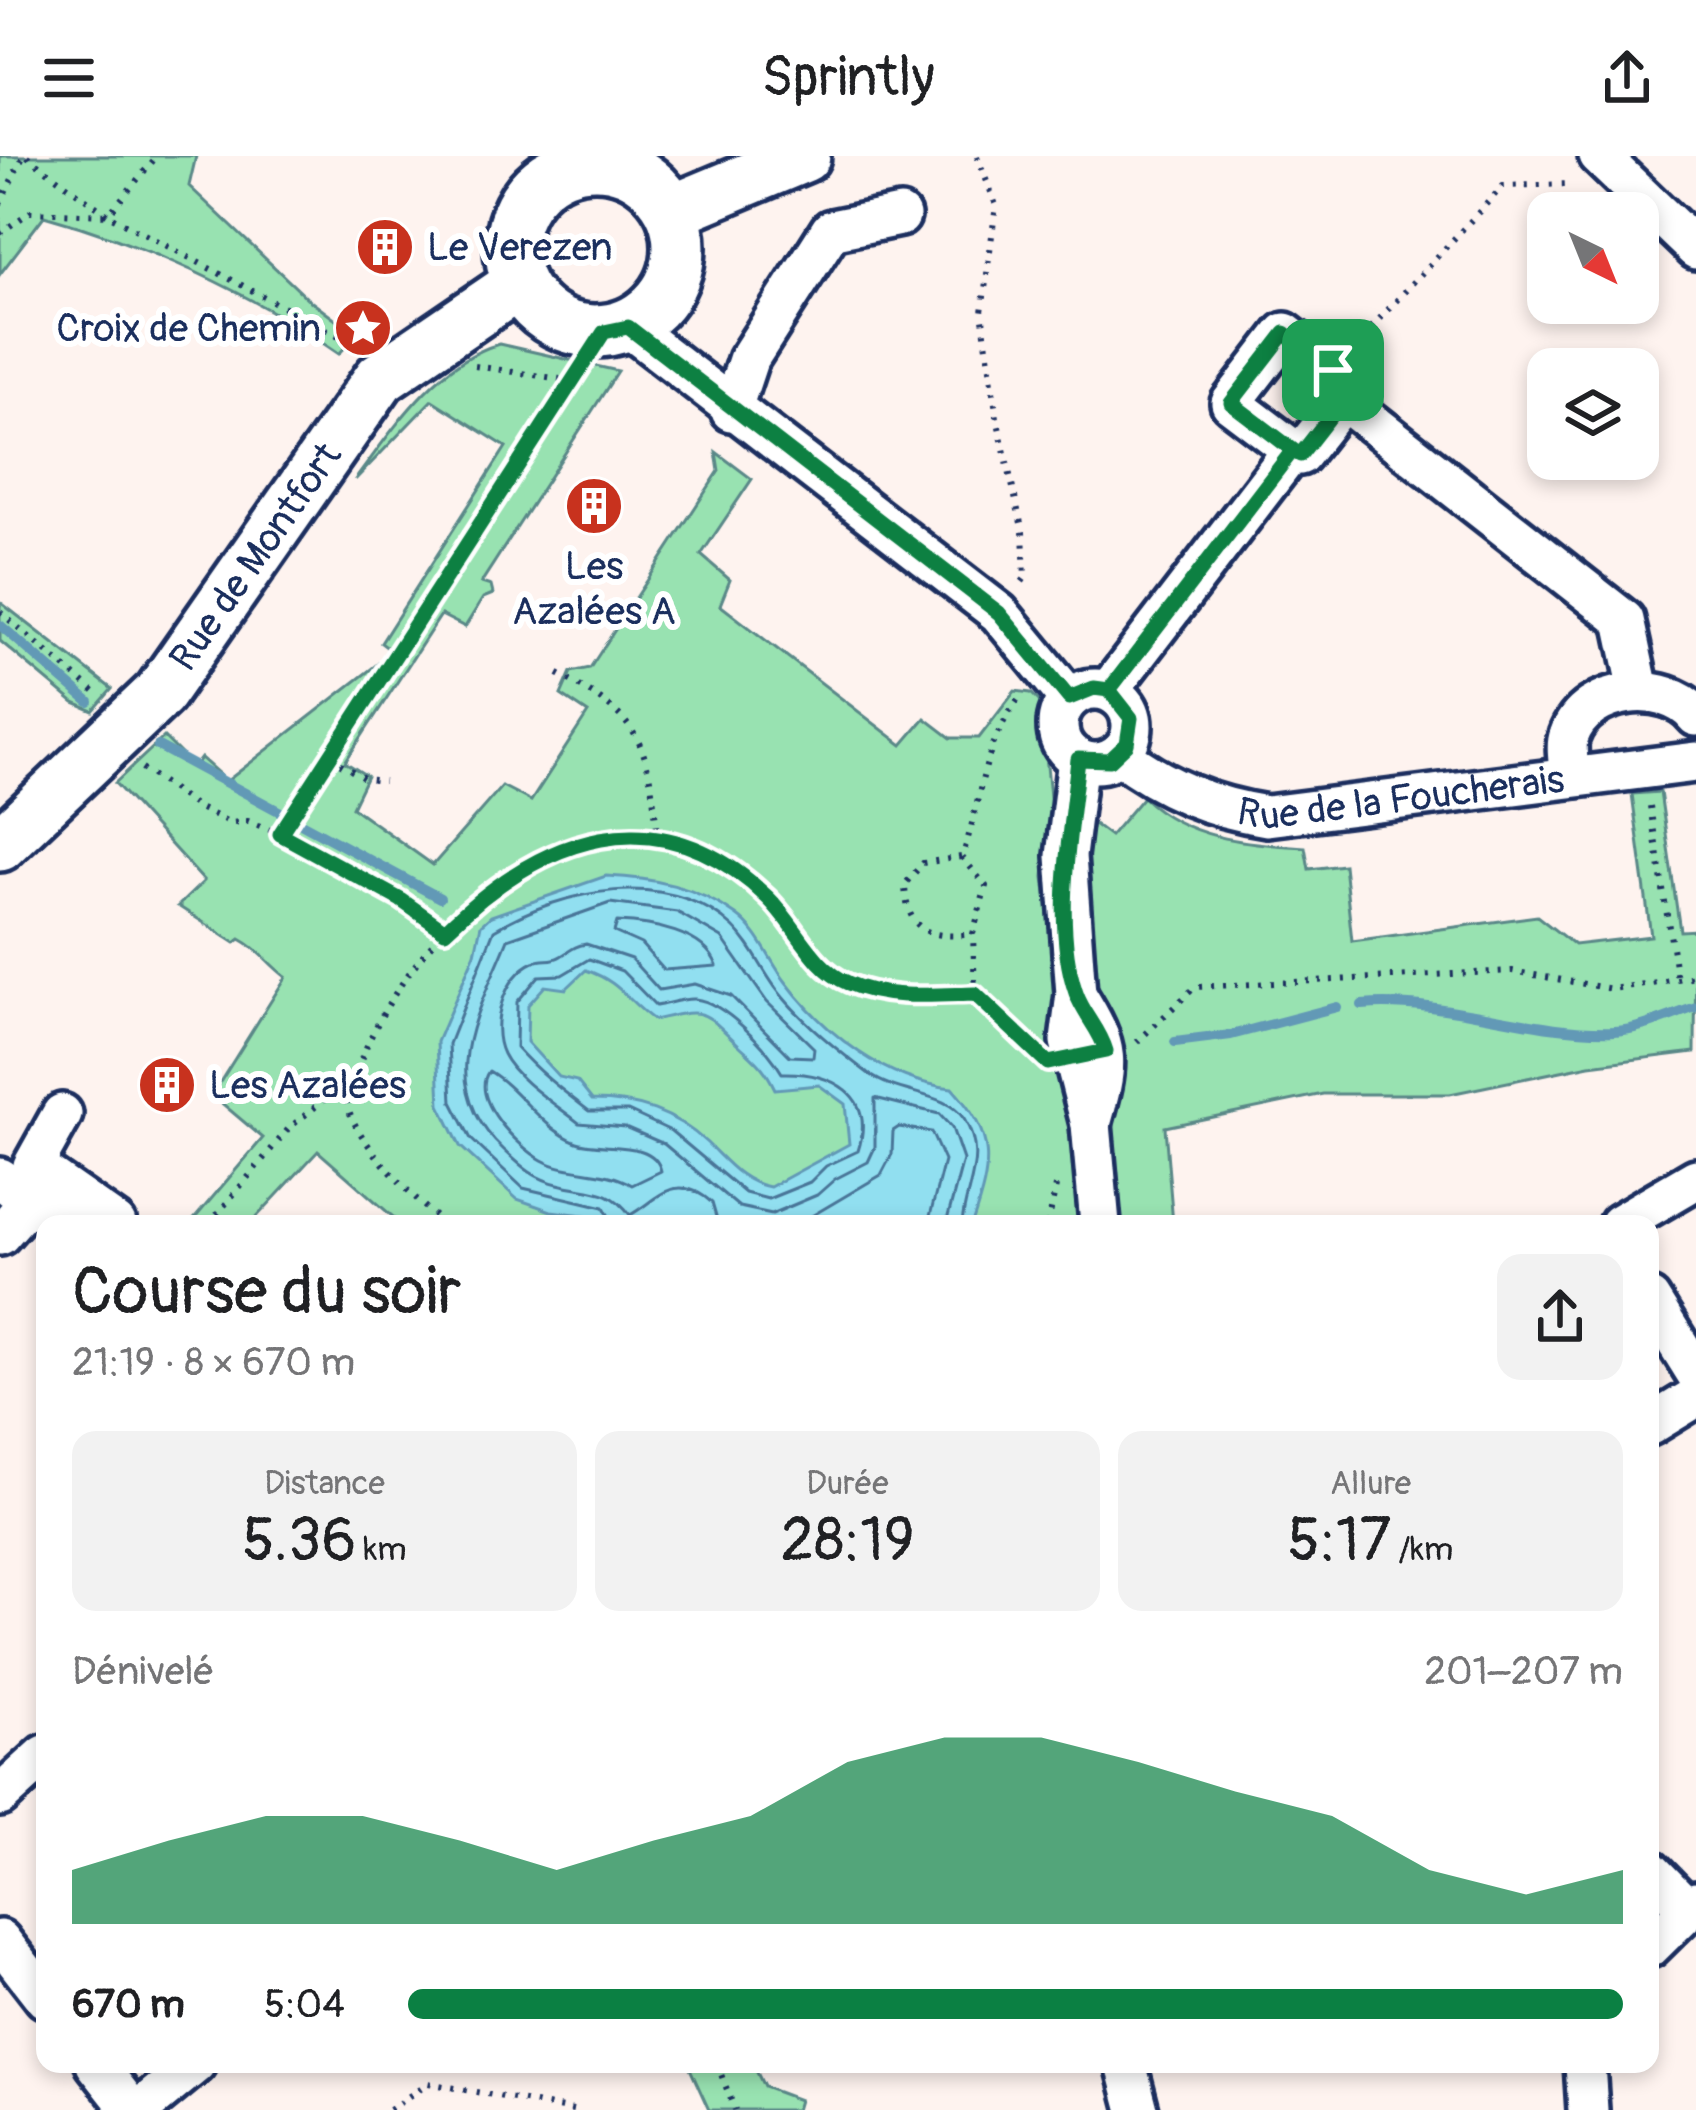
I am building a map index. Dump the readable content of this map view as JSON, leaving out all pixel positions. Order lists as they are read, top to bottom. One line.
{"streets":{"main road":["Rue de Montfort"],"street":["Rue de la Foucherais"]},"places":{"building":["Le Verezen","Les Azalées A","Les Azalées"],"place":["Croix de Chemin"]},"north":"bottom right","page":{"header":"Sprintly","heading":["Course du soir","21:19 · 8 × 670 m"],"stats":[["Distance","5.36 km"],["Durée","28:19"],["Allure","5:17 /km"]],"chart":["Dénivelé","201–207 m"],"list":[{"name":"670 m","note":"5:04"}]}}
